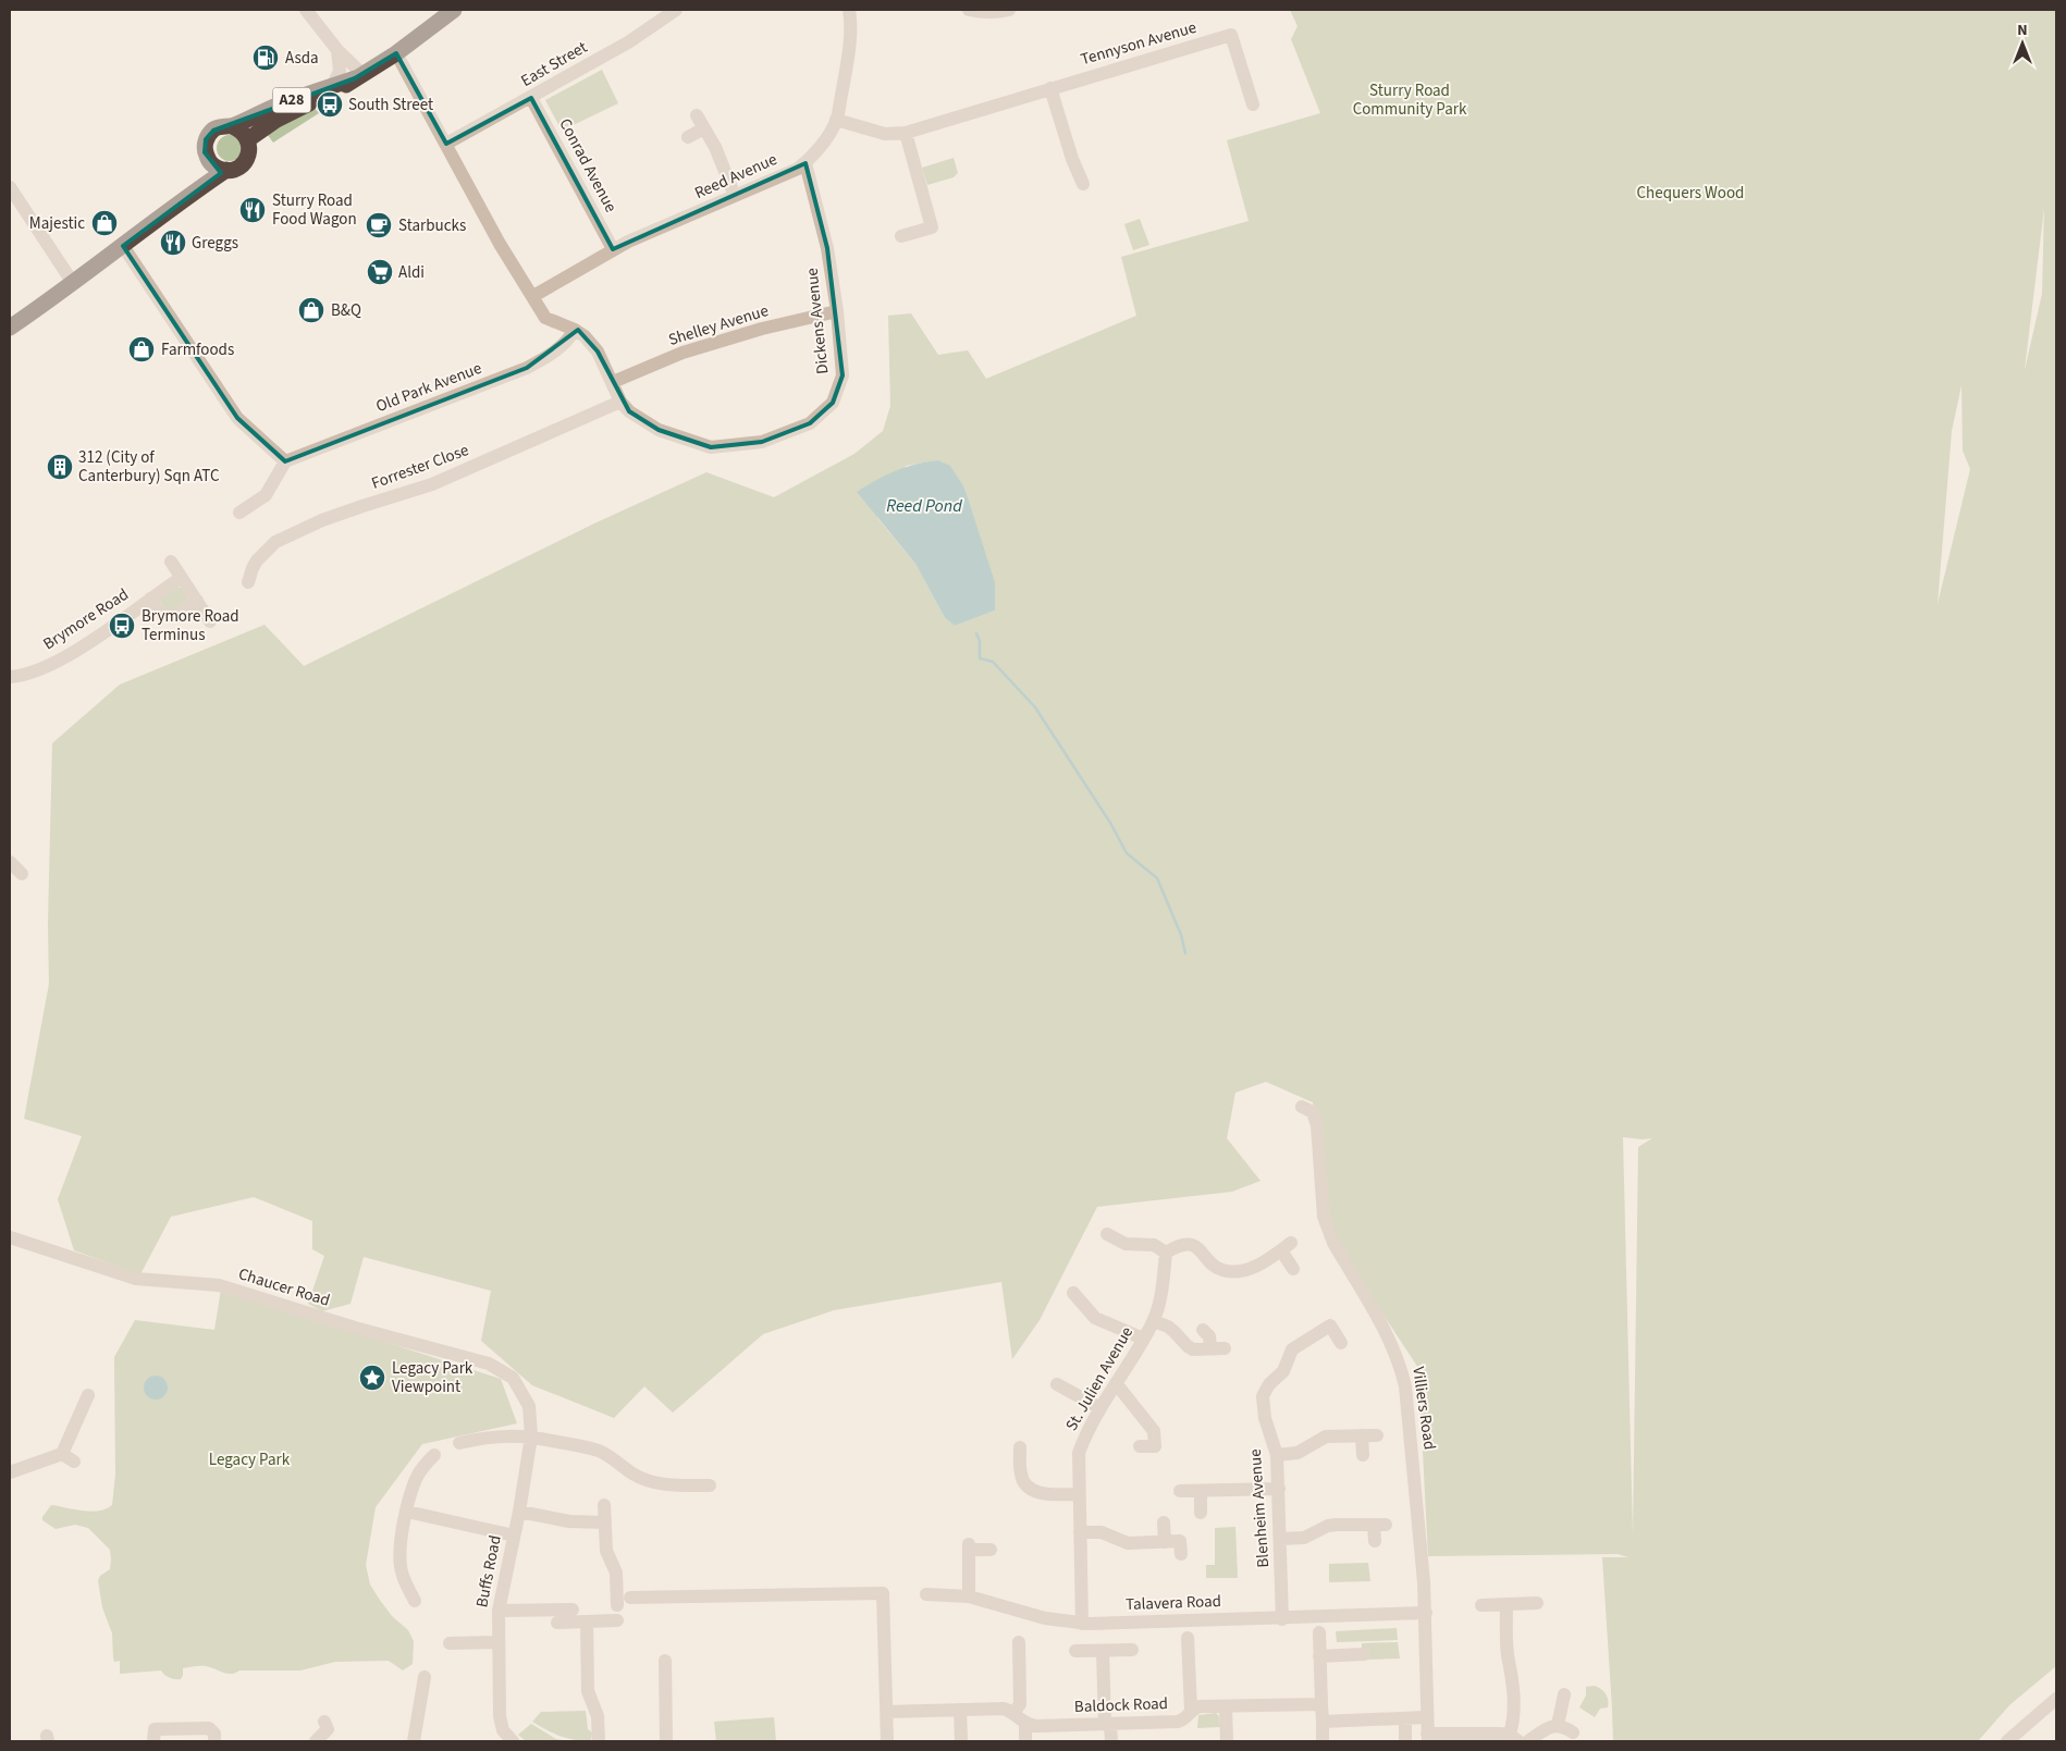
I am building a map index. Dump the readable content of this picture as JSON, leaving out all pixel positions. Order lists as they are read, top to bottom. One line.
{"streets":{"highway":["A28"],"street":["Tennyson Avenue","East Street","Conrad Avenue","Reed Avenue","Dickens Avenue","Shelley Avenue","Old Park Avenue","Forrester Close","Brymore Road","Chaucer Road","St. Julien Avenue","Villiers Road","Blenheim Avenue","Buffs Road","Talavera Road","Baldock Road"]},"crossings":[["Tennyson Avenue","Reed Avenue"],["East Street","Conrad Avenue"],["Conrad Avenue","Reed Avenue"],["Reed Avenue","Dickens Avenue"],["Dickens Avenue","Shelley Avenue"],["Dickens Avenue","Forrester Close"],["Chaucer Road","Buffs Road"],["St. Julien Avenue","Talavera Road"],["Villiers Road","Talavera Road"],["Blenheim Avenue","Talavera Road"]],"water":["Reed Pond"],"parks":["Sturry Road Community Park","Chequers Wood","Legacy Park"],"places":{"fuel station":["Asda"],"bus stop":["South Street","Brymore Road Terminus"],"restaurant":["Sturry Road Food Wagon","Greggs"],"shop":["Majestic","B&Q","Farmfoods"],"cafe":["Starbucks"],"supermarket":["Aldi"],"building":["312 (City of Canterbury) Sqn ATC"],"place":["Legacy Park Viewpoint"]},"north":"top"}
